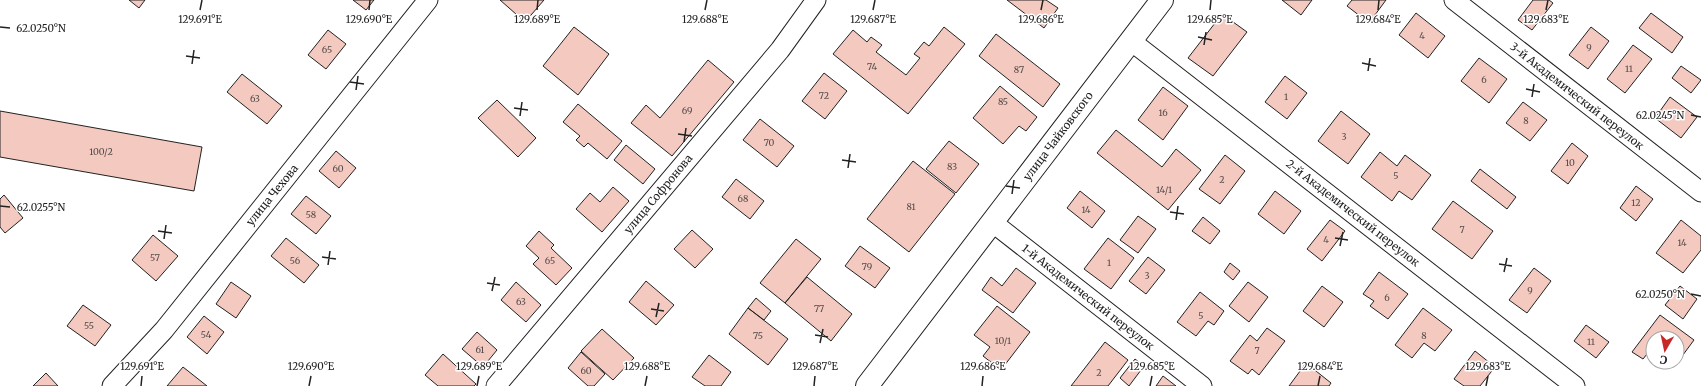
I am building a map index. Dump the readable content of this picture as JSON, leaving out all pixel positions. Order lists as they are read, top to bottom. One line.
{"streets":{"main road":["улица Чайковского"],"street":["3-й Академический переулок","улица Софронова","улица Чехова","2-й Академический переулок","1-й Академический переулок"]},"crossings":[["улица Чайковского","2-й Академический переулок"],["улица Чайковского","1-й Академический переулок"]],"house_numbers":["4","9","65","74","11","87","6","72","1","63","85","69","16","8","3","70","100/2","10","83","60","5","2","14/1","68","12","81","14","58","7","4","14","57","56","65","1","79","3","9","6","63","77","5","55","54","75","8","10/1","11","61","7","60","2"],"north":"bottom","coordinates":["129.691°E","129.690°E","129.689°E","129.688°E","129.687°E","129.686°E","129.685°E","129.684°E","129.683°E","62.0250°N","62.0245°N","62.0255°N"]}
